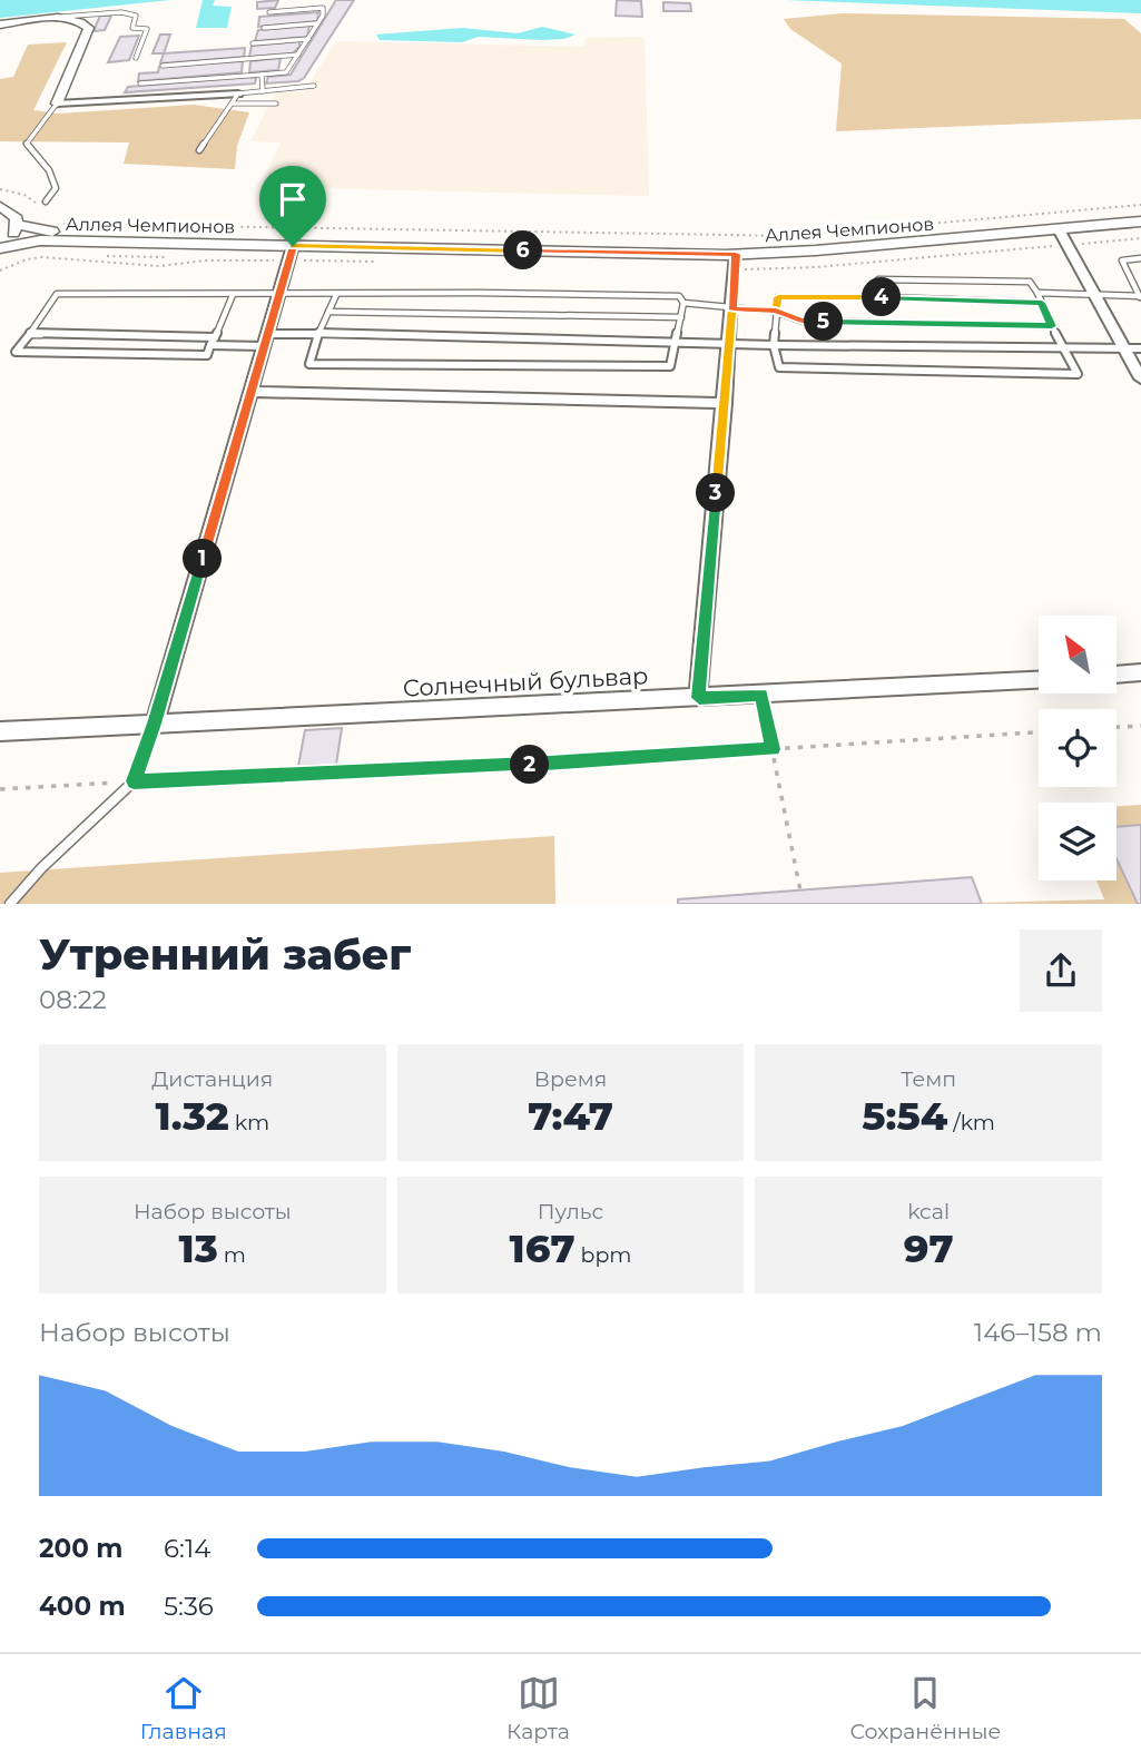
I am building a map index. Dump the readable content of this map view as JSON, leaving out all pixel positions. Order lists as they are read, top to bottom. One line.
{"streets":{"main road":["Аллея Чемпионов"],"street":["Солнечный бульвар"]},"north":"top left","page":{"pins":["6","4","5","3","1","2"],"heading":["Утренний забег","08:22"],"stats":[["Дистанция","1.32 km"],["Время","7:47"],["Темп","5:54 /km"],["Набор высоты","13 m"],["Пульс","167 bpm"],["kcal","97"]],"chart":["Набор высоты","146–158 m"],"list":[{"name":"200 m","note":"6:14"},{"name":"400 m","note":"5:36"}],"tabs":["Главная","Карта","Сохранённые"]}}
